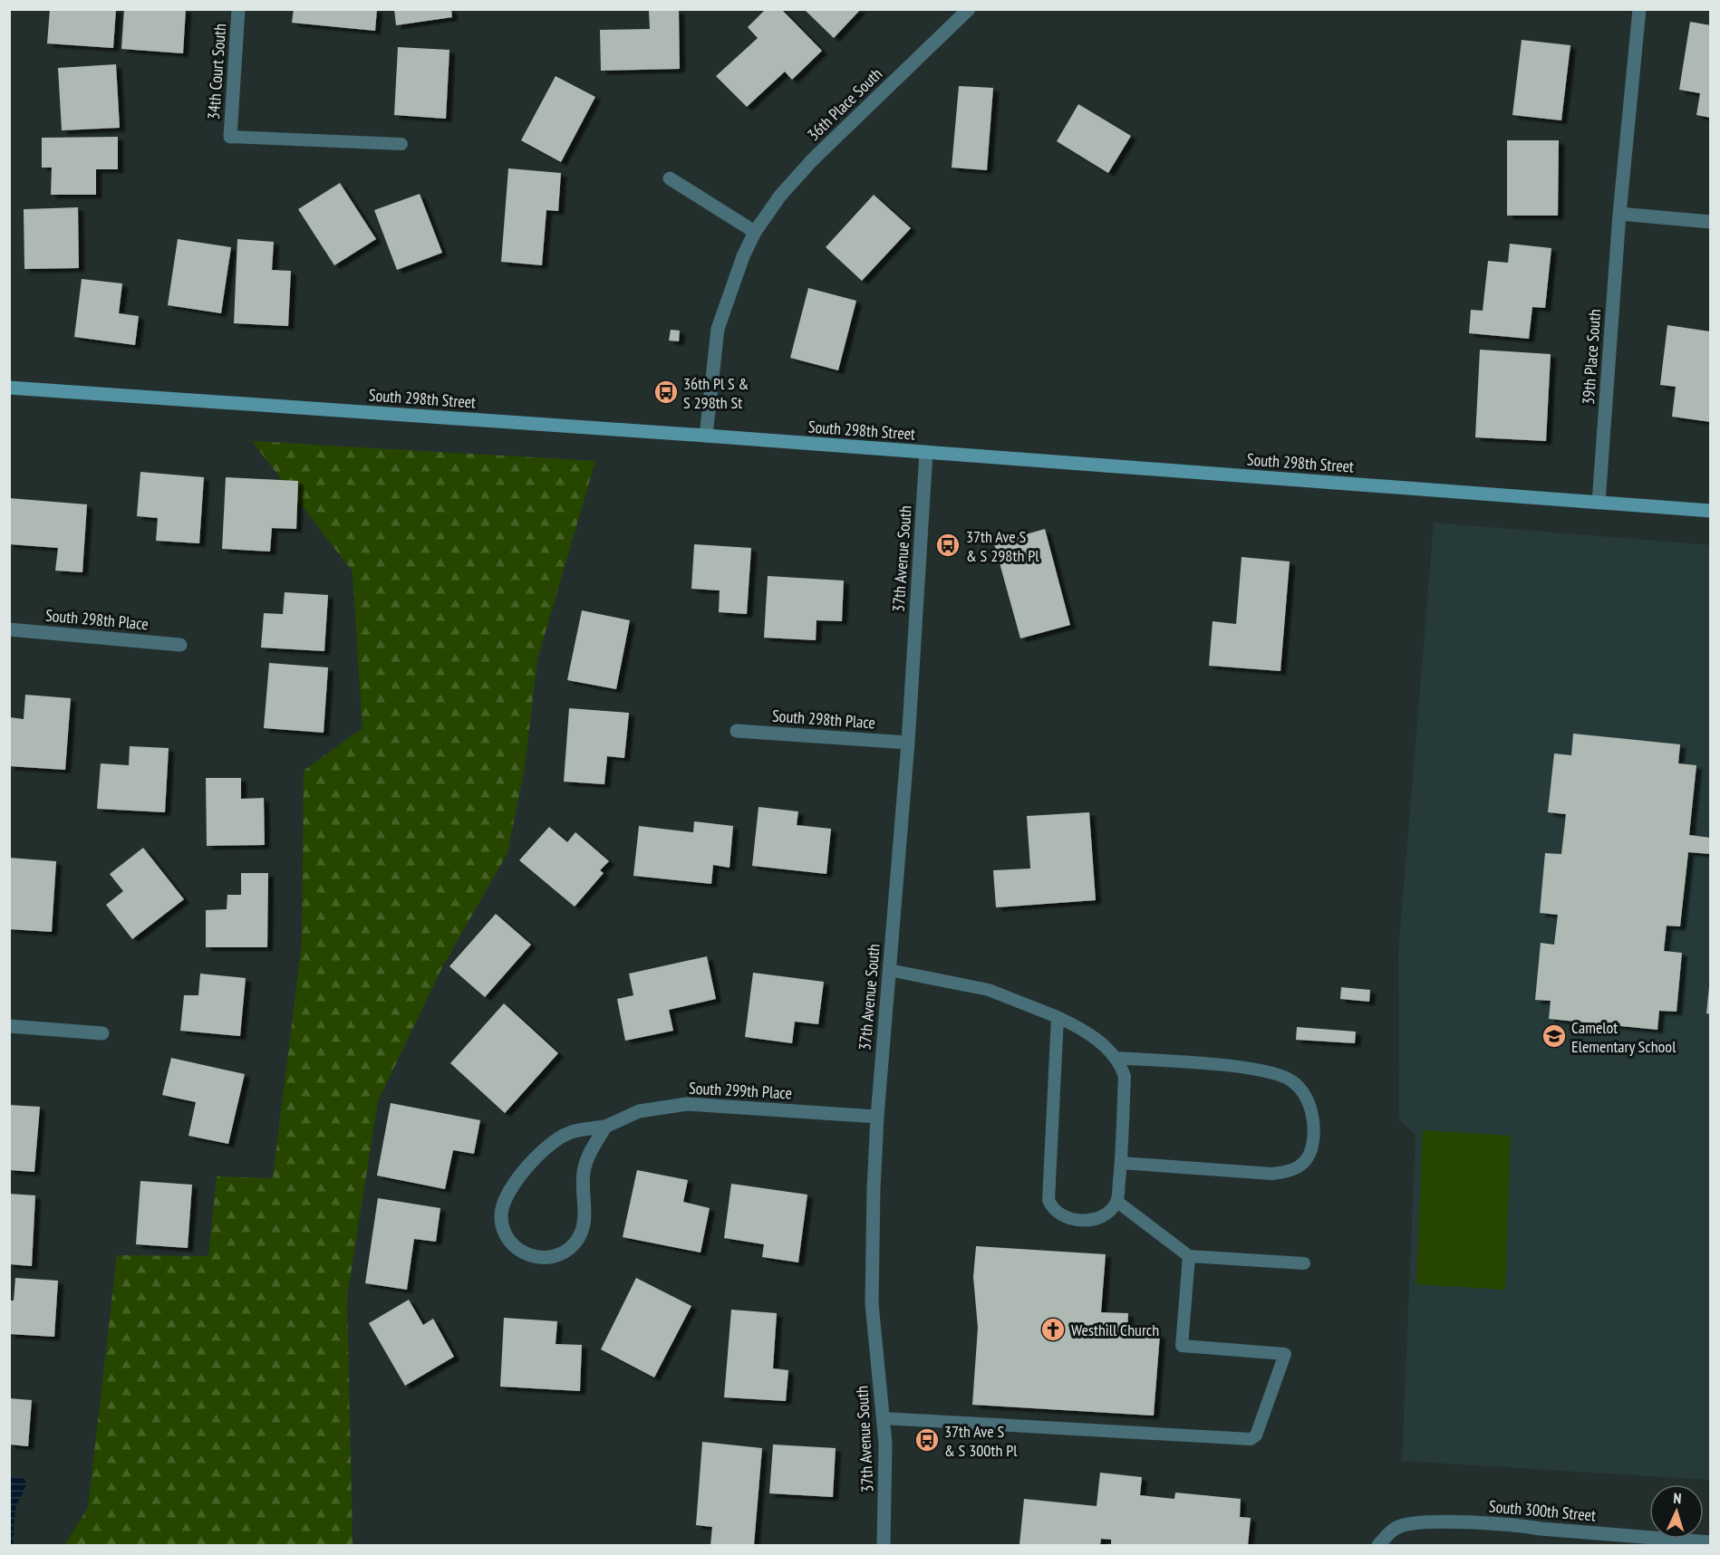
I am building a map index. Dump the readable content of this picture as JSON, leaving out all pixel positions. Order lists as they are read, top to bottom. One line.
{"streets":{"street":["34th Court South","36th Place South","39th Place South","South 298th Street","37th Avenue South","South 298th Place","South 299th Place","South 300th Street"]},"crossings":[["36th Place South","South 298th Street"],["39th Place South","South 298th Street"],["South 298th Street","37th Avenue South"],["37th Avenue South","South 298th Place"],["37th Avenue South","South 299th Place"]],"places":{"bus stop":["36th Pl S & S 298th St","37th Ave S & S 298th Pl","37th Ave S & S 300th Pl"],"school or university":["Camelot Elementary School"],"church":["Westhill Church"]},"north":"top"}
